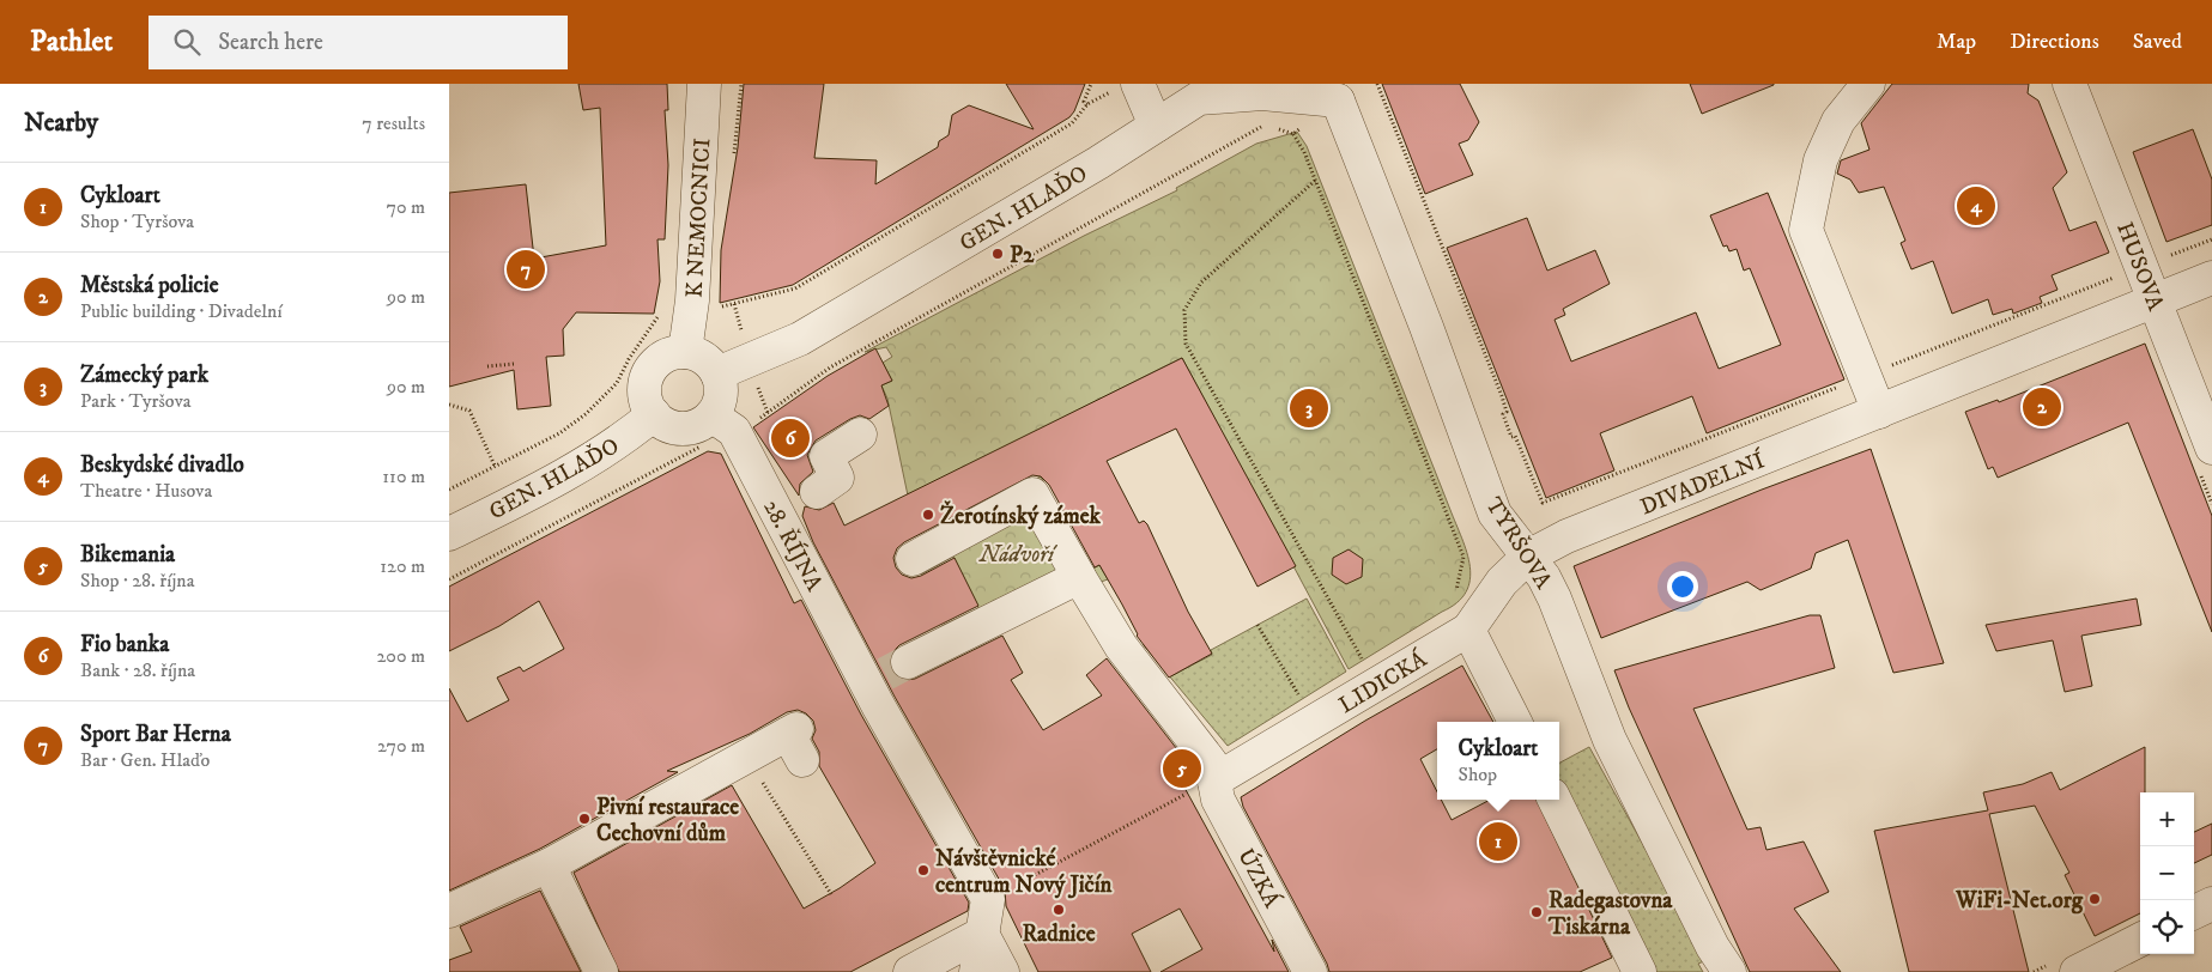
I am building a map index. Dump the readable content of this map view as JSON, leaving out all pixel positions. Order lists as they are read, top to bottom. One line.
{"streets":{"street":["GEN. HLAĎO","K NEMOCNICI","HUSOVA","DIVADELNÍ","TYRŠOVA","28. ŘÍJNA","LIDICKÁ","ÚZKÁ"]},"crossings":[["GEN. HLAĎO","K NEMOCNICI"],["GEN. HLAĎO","TYRŠOVA"],["GEN. HLAĎO","28. ŘÍJNA"],["K NEMOCNICI","28. ŘÍJNA"],["HUSOVA","DIVADELNÍ"],["DIVADELNÍ","TYRŠOVA"],["DIVADELNÍ","LIDICKÁ"],["TYRŠOVA","LIDICKÁ"],["LIDICKÁ","ÚZKÁ"]],"parks":["Nádvoří"],"places":["P2","Žerotínský zámek","Pivní restaurace Cechovní dům","Návštěvnické centrum Nový Jičín","WiFi-Net.org","Radnice","Radegastovna Tiskárna"],"page":{"header":"Pathlet","search":"Search here","nav":["Map","Directions","Saved"],"heading":["Nearby","7 results"],"list":[{"mark":"1","name":"Cykloart","note":"Shop · Tyršova","value":"70 m"},{"mark":"2","name":"Městská policie","note":"Public building · Divadelní","value":"90 m"},{"mark":"3","name":"Zámecký park","note":"Park · Tyršova","value":"90 m"},{"mark":"4","name":"Beskydské divadlo","note":"Theatre · Husova","value":"110 m"},{"mark":"5","name":"Bikemania","note":"Shop · 28. října","value":"120 m"},{"mark":"6","name":"Fio banka","note":"Bank · 28. října","value":"200 m"},{"mark":"7","name":"Sport Bar Herna","note":"Bar · Gen. Hlaďo","value":"270 m"}],"pins":["4","7","2","3","6","5","1"],"popup":["Cykloart","Shop"],"map_buttons":["+","−"]}}
